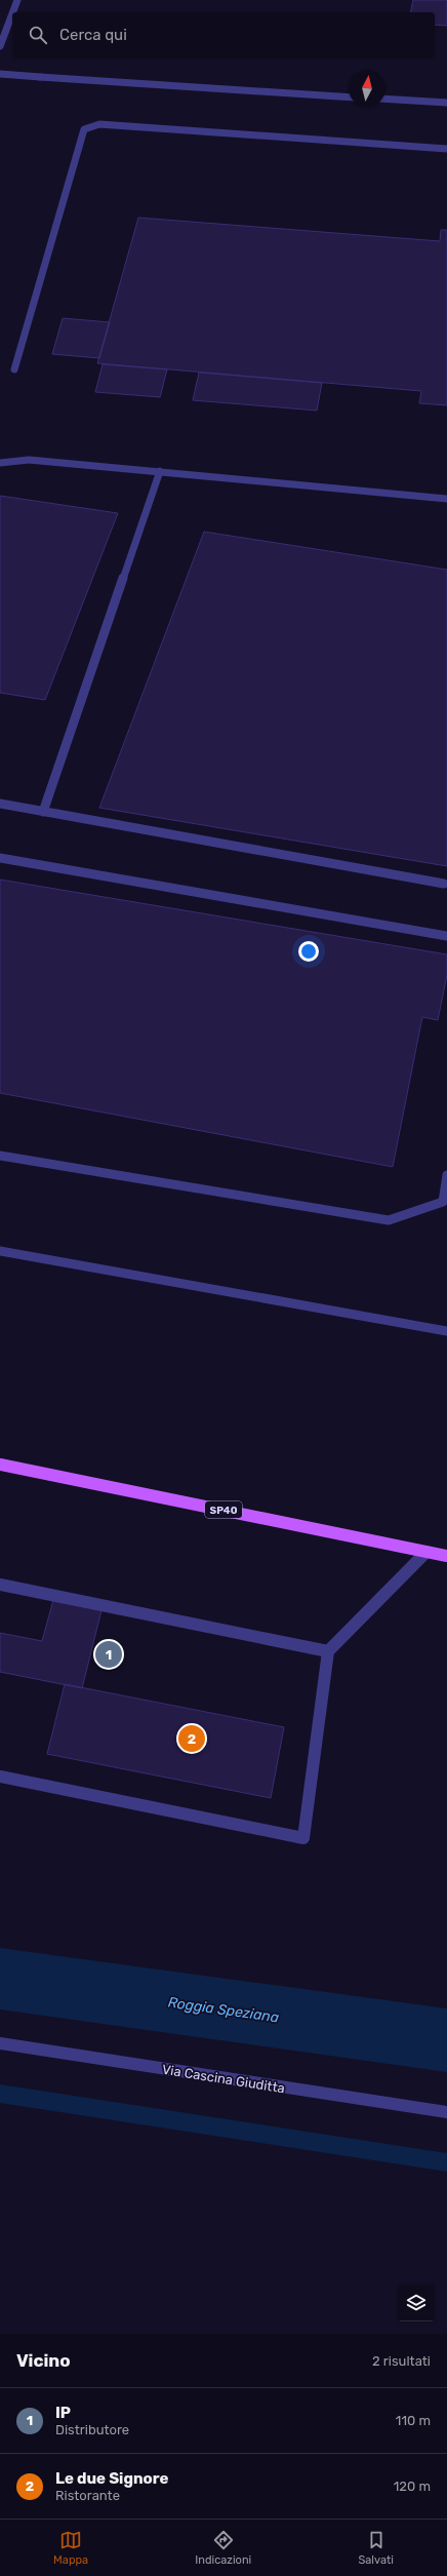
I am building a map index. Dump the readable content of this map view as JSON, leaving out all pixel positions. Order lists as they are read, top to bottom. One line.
{"streets":{"main road":["SP40"],"street":["Via Cascina Giuditta"]},"water":["Roggia Speziana"],"north":"top","page":{"search":"Cerca qui","pins":["1","2"],"heading":["Vicino","2 risultati"],"list":[{"mark":"1","name":"IP","note":"Distributore","value":"110 m"},{"mark":"2","name":"Le due Signore","note":"Ristorante","value":"120 m"}],"nav":["Mappa","Indicazioni","Salvati"]}}
